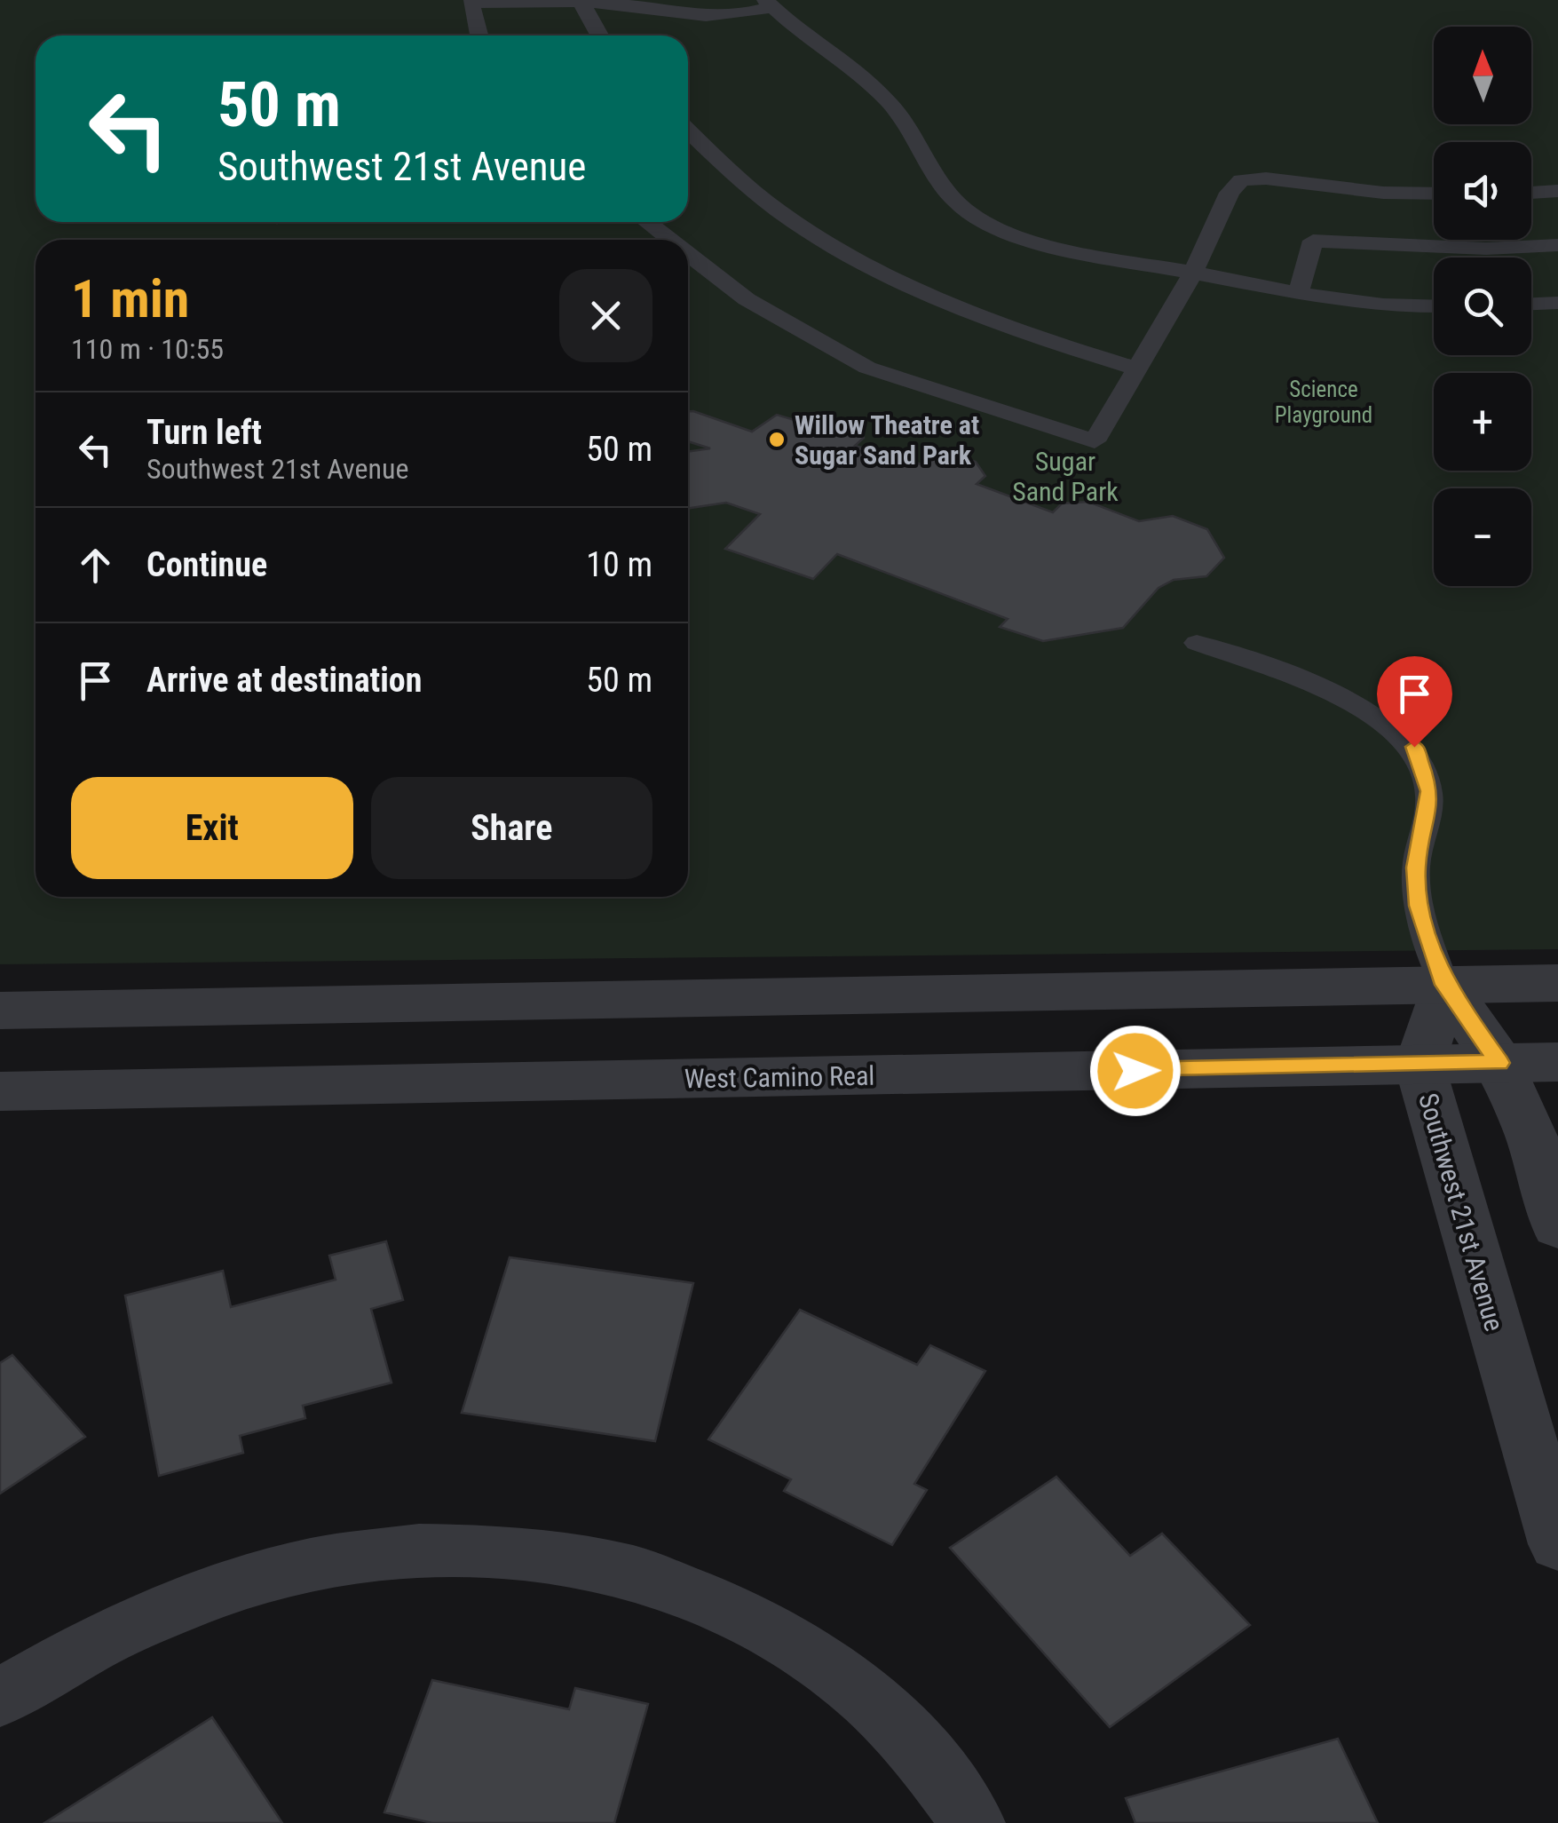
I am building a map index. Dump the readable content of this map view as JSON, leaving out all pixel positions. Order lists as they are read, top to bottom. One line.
{"streets":{"street":["West Camino Real","Southwest 21st Avenue"]},"crossings":[["West Camino Real","Southwest 21st Avenue"]],"parks":["Science Playground","Sugar Sand Park"],"places":["Willow Theatre at Sugar Sand Park"],"north":"top","page":{"map_buttons":["+","−"],"turn":["50 m","Southwest 21st Avenue"],"heading":["1 min","110 m · 10:55"],"list":[{"name":"Turn left","note":"Southwest 21st Avenue","value":"50 m"},{"name":"Continue","value":"10 m"},{"name":"Arrive at destination","value":"50 m"}],"buttons":["Exit","Share"]}}
